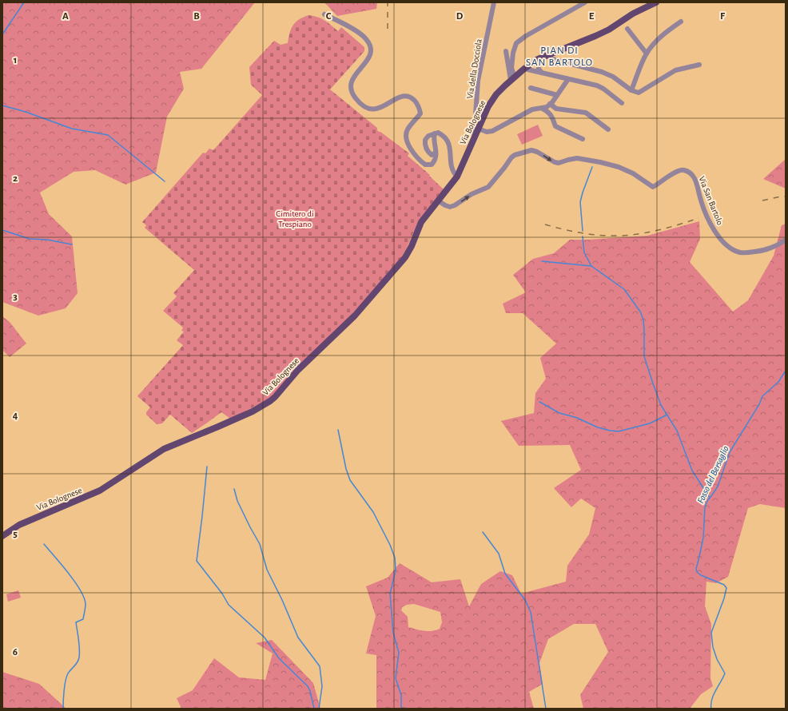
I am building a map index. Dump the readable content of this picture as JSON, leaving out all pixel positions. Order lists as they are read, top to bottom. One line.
{"streets":{"main road":["Via Bolognese"],"street":["Via della Docciola","Via San Bartolo"]},"crossings":[["Via della Docciola","Via Bolognese"],["Via Bolognese","Via San Bartolo"]],"districts":["PIAN DI SAN BARTOLO"],"water":["Fosso del Bersaglio"],"parks":["Cimitero di Trespiano"],"grid":{"columns":["A","B","C","D","E","F"],"rows":["1","2","3","4","5","6"]}}
